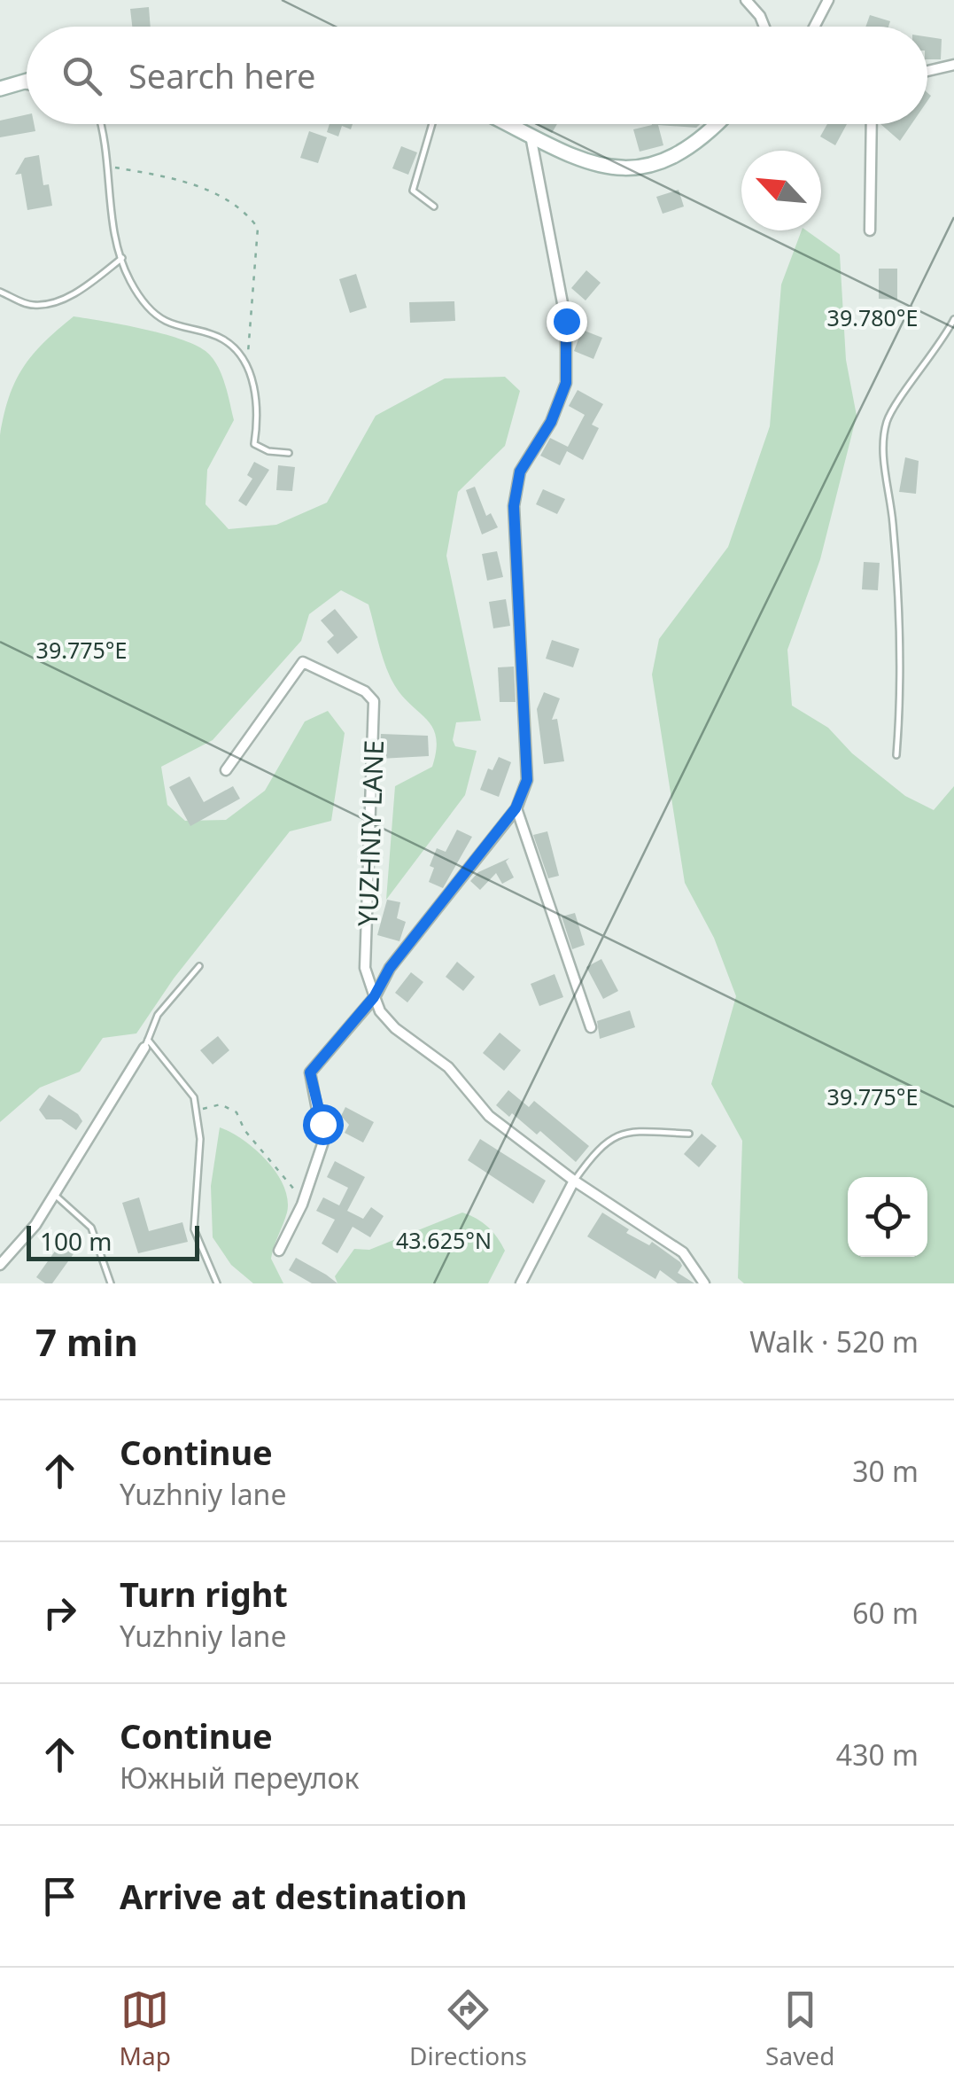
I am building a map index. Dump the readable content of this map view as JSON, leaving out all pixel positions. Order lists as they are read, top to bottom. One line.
{"streets":{"street":["YUZHNIY LANE"]},"scale_bar":"100 m","north":"top left","page":{"search":"Search here","scale":"100 m","heading":["7 min","Walk · 520 m"],"list":[["Continue","Yuzhniy lane","30 m"],["Turn right","Yuzhniy lane","60 m"],["Continue","Южный переулок","430 m"],"Arrive at destination"],"nav":["Map","Directions","Saved"]},"coordinates":["39.780°E","39.775°E","43.625°N"]}
